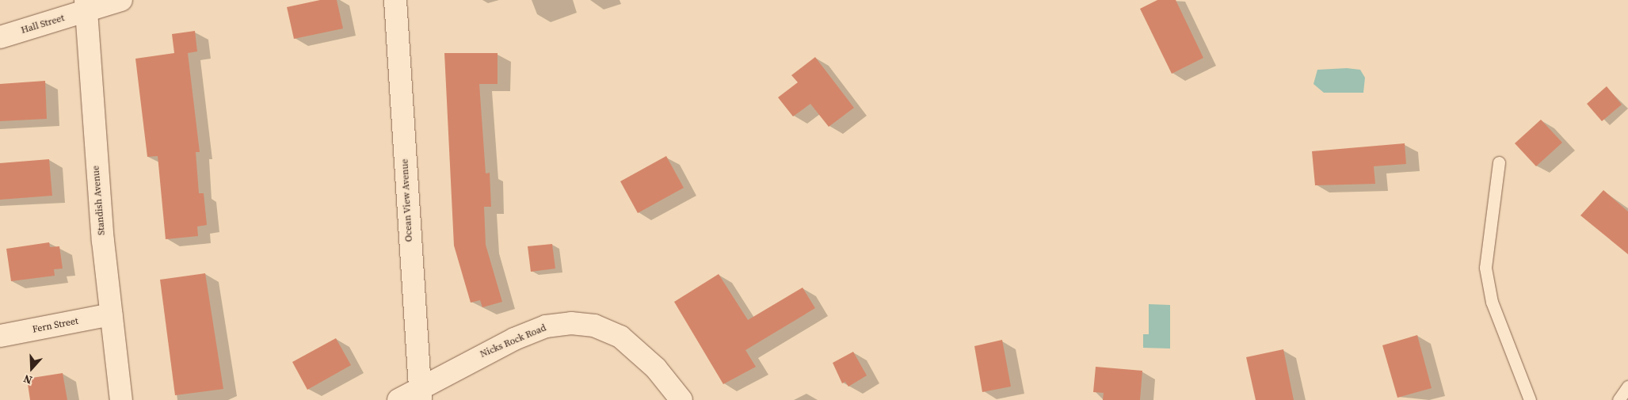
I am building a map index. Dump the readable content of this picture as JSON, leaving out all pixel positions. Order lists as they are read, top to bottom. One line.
{"streets":{"street":["Hall Street","Standish Avenue","Ocean View Avenue","Fern Street","Nicks Rock Road"]},"crossings":[["Hall Street","Standish Avenue"],["Standish Avenue","Fern Street"],["Ocean View Avenue","Nicks Rock Road"]],"north":"bottom"}
